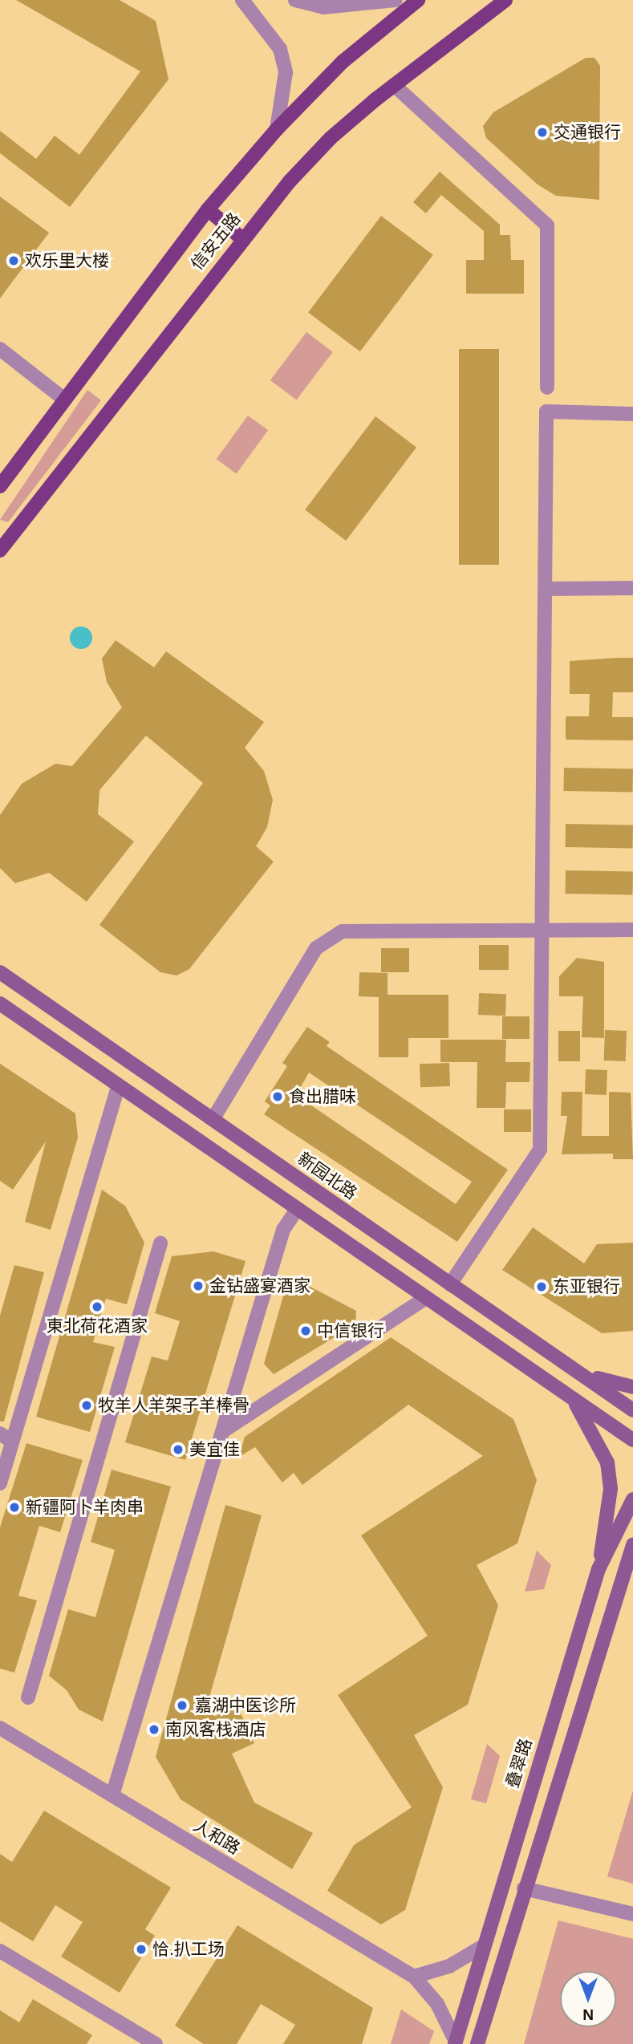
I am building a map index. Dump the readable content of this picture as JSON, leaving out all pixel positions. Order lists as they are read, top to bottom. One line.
{"streets":{"main road":["信安五路","新园北路","叠翠路"],"street":["人和路"]},"crossings":[["叠翠路","人和路"]],"places":["交通银行","欢乐里大楼","食出腊味","金钻盛宴酒家","东亚银行","東北荷花酒家","中信银行","牧羊人羊架子羊棒骨","美宜佳","新疆阿卜羊肉串","嘉湖中医诊所","南风客栈酒店","恰.扒工场"],"north":"bottom"}
